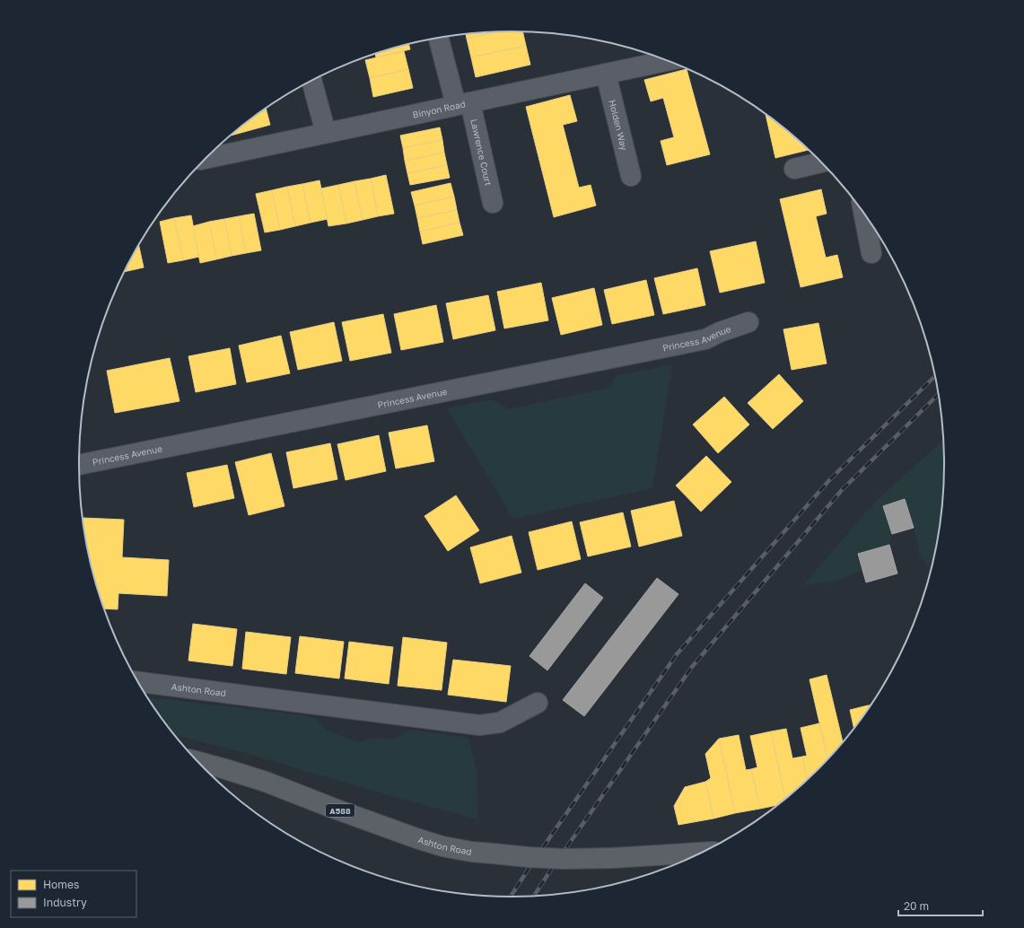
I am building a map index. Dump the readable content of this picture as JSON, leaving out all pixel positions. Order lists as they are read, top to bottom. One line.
{"streets":{"main road":["Ashton Road","A588"],"street":["Binyon Road","Holden Way","Lawrence Court","Princess Avenue"]},"crossings":[["Binyon Road","Holden Way"],["Binyon Road","Lawrence Court"]],"legend":["Homes","Industry"],"scale_bar":"20 m"}
